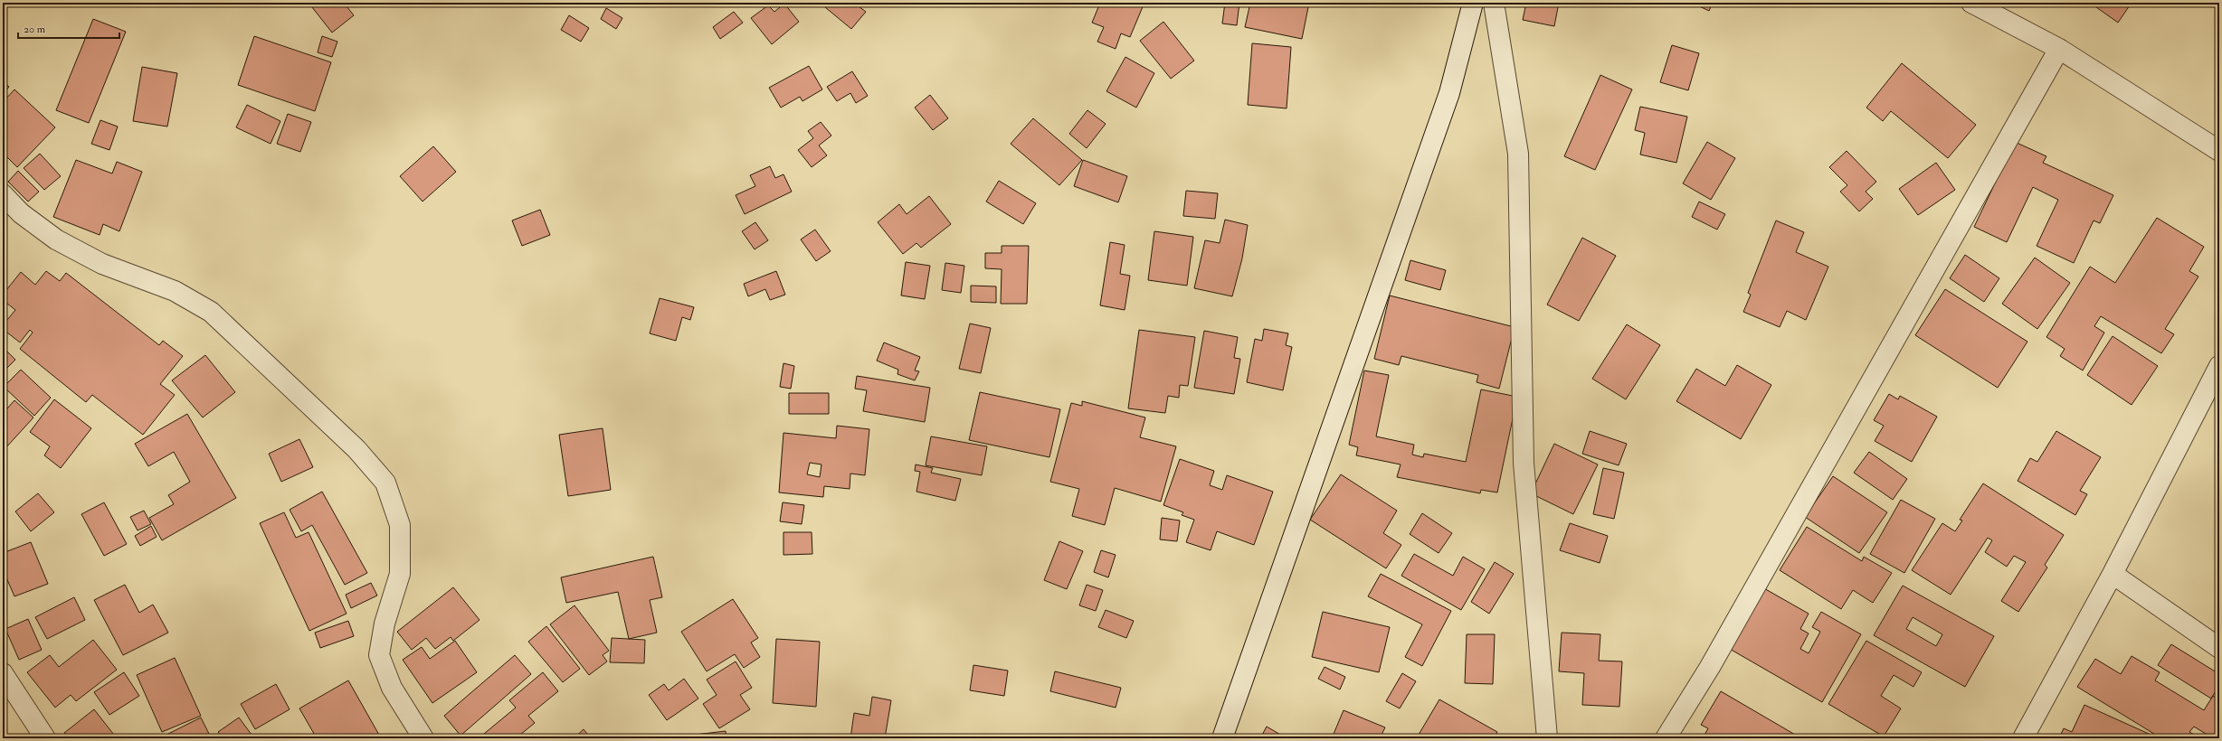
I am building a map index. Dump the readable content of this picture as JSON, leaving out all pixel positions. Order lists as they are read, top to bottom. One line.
{"scale_bar":"20 m"}
